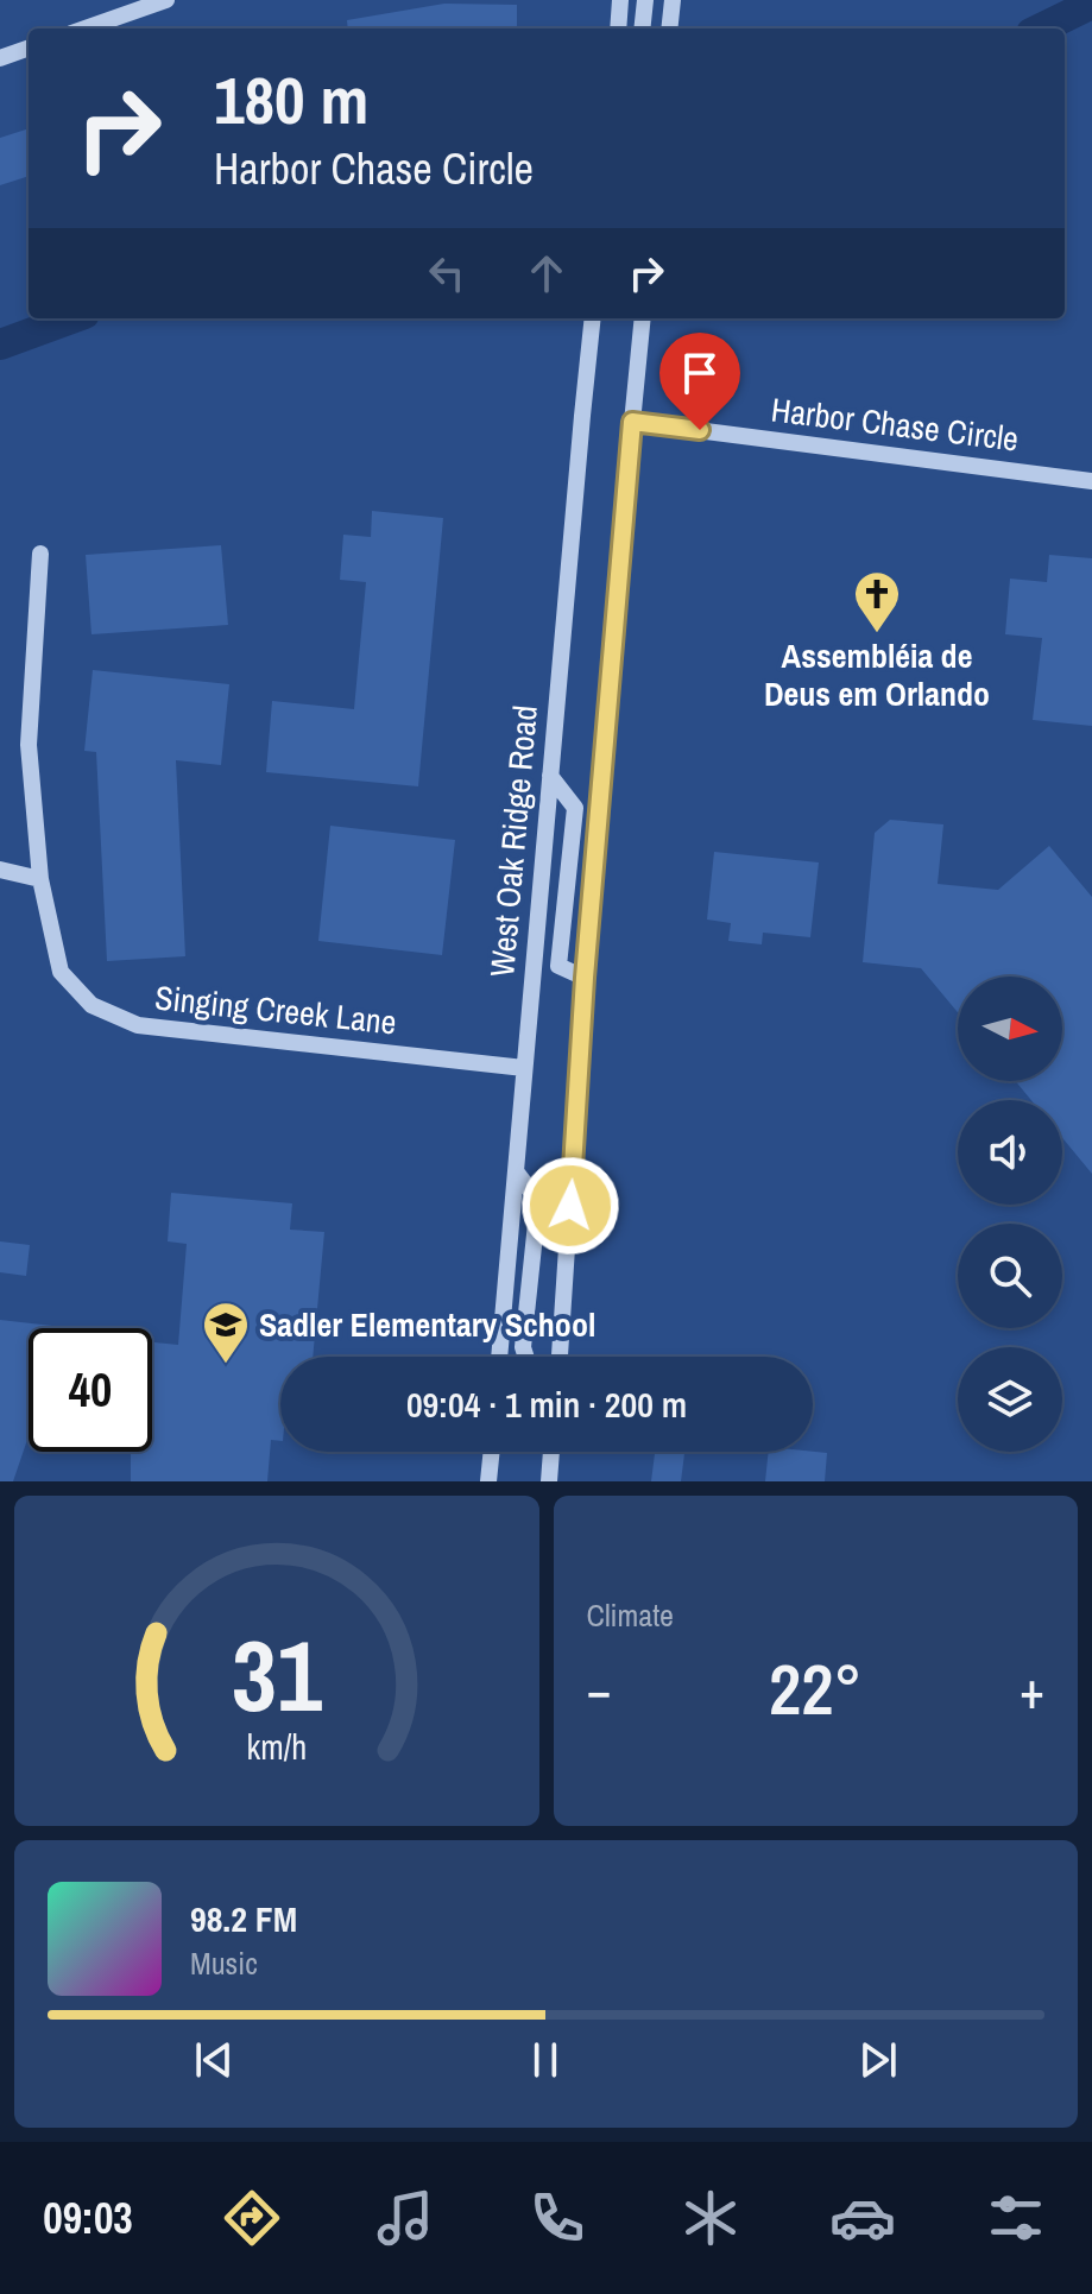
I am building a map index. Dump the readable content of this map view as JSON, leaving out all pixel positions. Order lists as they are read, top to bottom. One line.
{"streets":{"street":["Harbor Chase Circle","West Oak Ridge Road","Singing Creek Lane"]},"crossings":[["West Oak Ridge Road","Singing Creek Lane"]],"places":{"church":["Assembléia de Deus em Orlando"],"school or university":["Sadler Elementary School"]},"north":"right","page":{"turn":["180 m","Harbor Chase Circle"],"limit":"40","trip":"09:04 · 1 min · 200 m","tile":"Climate","heat":["−","22°","+"],"song":["98.2 FM","Music"],"tabs":"09:03","gauge":["31","km/h"]}}
